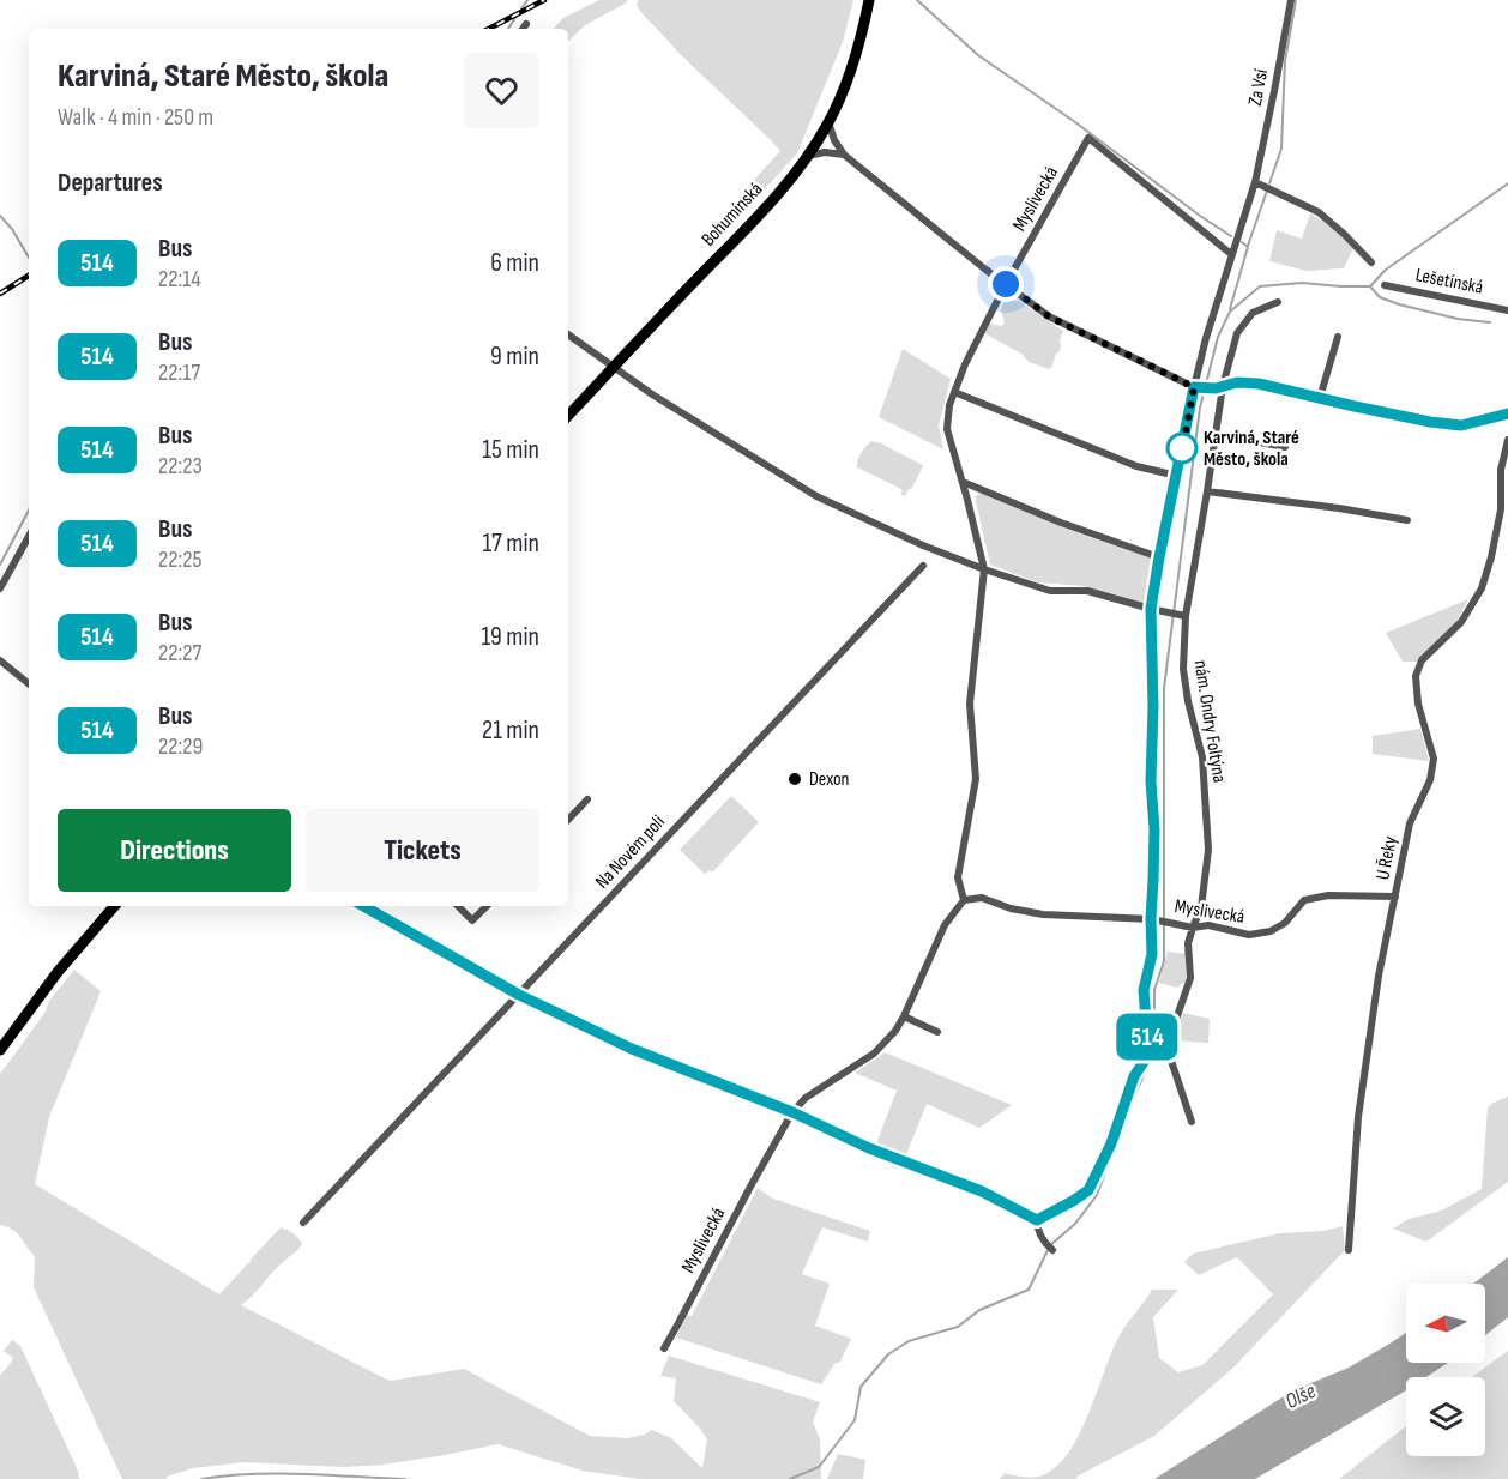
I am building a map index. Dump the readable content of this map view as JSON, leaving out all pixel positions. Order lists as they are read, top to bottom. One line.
{"streets":{"main road":["Bohumínská"],"street":["Za Vsí","Myslivecká","Lešetínská","nám. Ondry Foltýna","Na Novém poli","U Řeky"]},"crossings":[["Za Vsí","Myslivecká"],["Myslivecká","nám. Ondry Foltýna"],["Myslivecká","U Řeky"]],"water":["Olše"],"places":["Karviná, Staré Město, škola","Dexon"],"lines":["bus line 514"],"north":"left","page":{"on_map":"514","heading":[["Karviná, Staré Město, škola","Walk · 4 min · 250 m"],"Departures"],"list":[{"mark":"514","name":"Bus","note":"22:14","value":"6 min"},{"mark":"514","name":"Bus","note":"22:17","value":"9 min"},{"mark":"514","name":"Bus","note":"22:23","value":"15 min"},{"mark":"514","name":"Bus","note":"22:25","value":"17 min"},{"mark":"514","name":"Bus","note":"22:27","value":"19 min"},{"mark":"514","name":"Bus","note":"22:29","value":"21 min"}],"buttons":["Directions","Tickets"]}}
